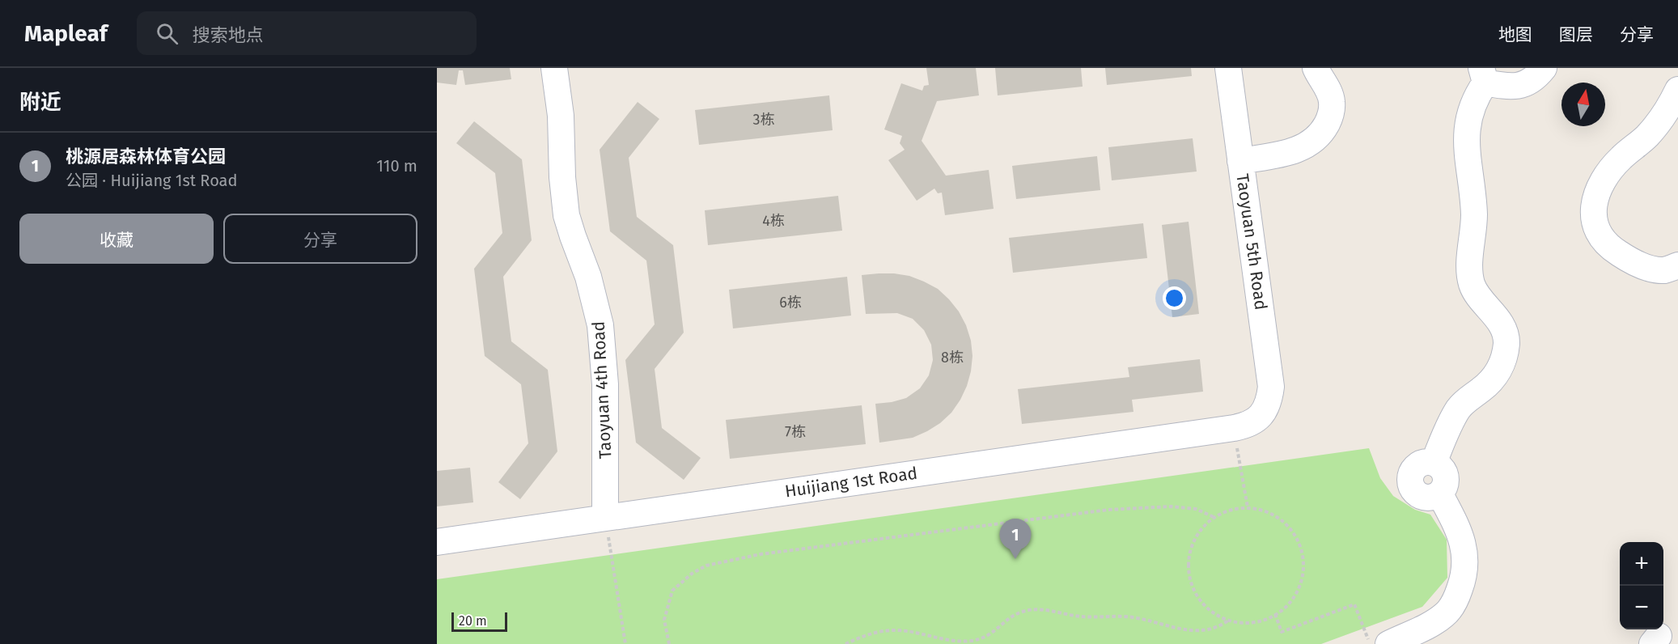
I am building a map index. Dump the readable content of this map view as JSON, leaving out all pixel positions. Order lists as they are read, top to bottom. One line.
{"streets":{"street":["Taoyuan 5th Road","Taoyuan 4th Road","Huijiang 1st Road"]},"crossings":[["Taoyuan 5th Road","Huijiang 1st Road"],["Taoyuan 4th Road","Huijiang 1st Road"]],"house_numbers":["3栋","4栋","6栋","8栋","7栋"],"scale_bar":"20 m","north":"top","page":{"header":"Mapleaf","search":"搜索地点","nav":["地图","图层","分享"],"heading":"附近","list":[{"mark":"1","name":"桃源居森林体育公园","note":"公园 · Huijiang 1st Road","value":"110 m"}],"buttons":["收藏","分享"],"pins":"1","map_buttons":["+","−"],"scale":"20 m"}}
